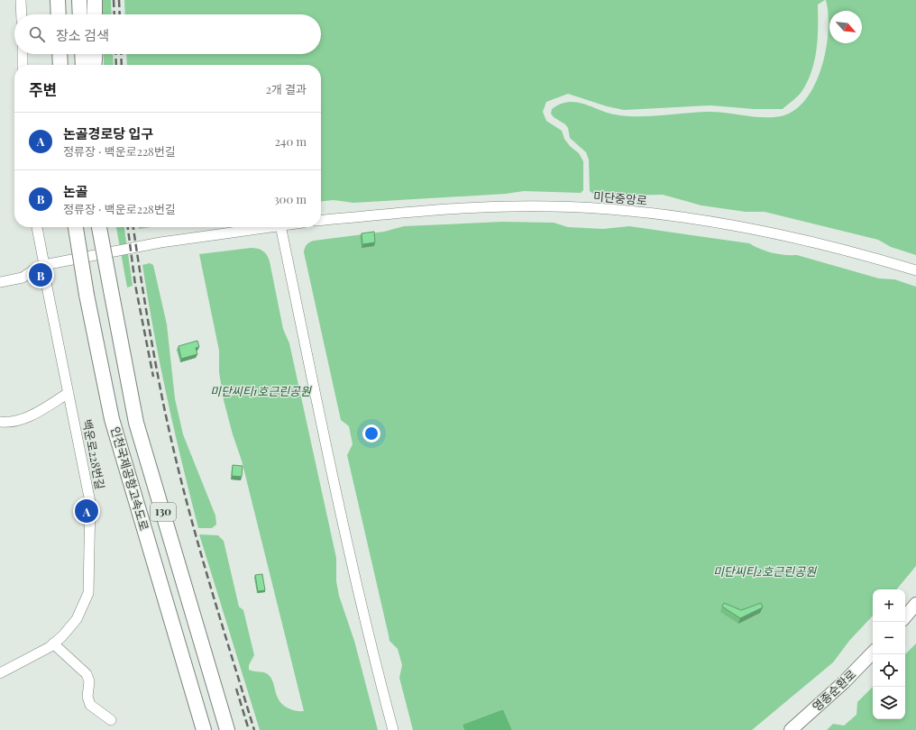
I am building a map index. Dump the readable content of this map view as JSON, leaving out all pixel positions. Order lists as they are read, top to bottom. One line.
{"streets":{"highway":["인천국제공항고속도로","130"],"main road":["영종순환로"],"street":["미단중앙로","백운로228번길"]},"parks":["미단씨티1호근린공원","미단씨티2호근린공원"],"north":"bottom right","page":{"search":"장소 검색","heading":["주변","2개 결과"],"list":[{"mark":"A","name":"논골경로당 입구","note":"정류장 · 백운로228번길","value":"240 m"},{"mark":"B","name":"논골","note":"정류장 · 백운로228번길","value":"300 m"}],"pins":["B","A"],"map_buttons":["+","−"]}}
